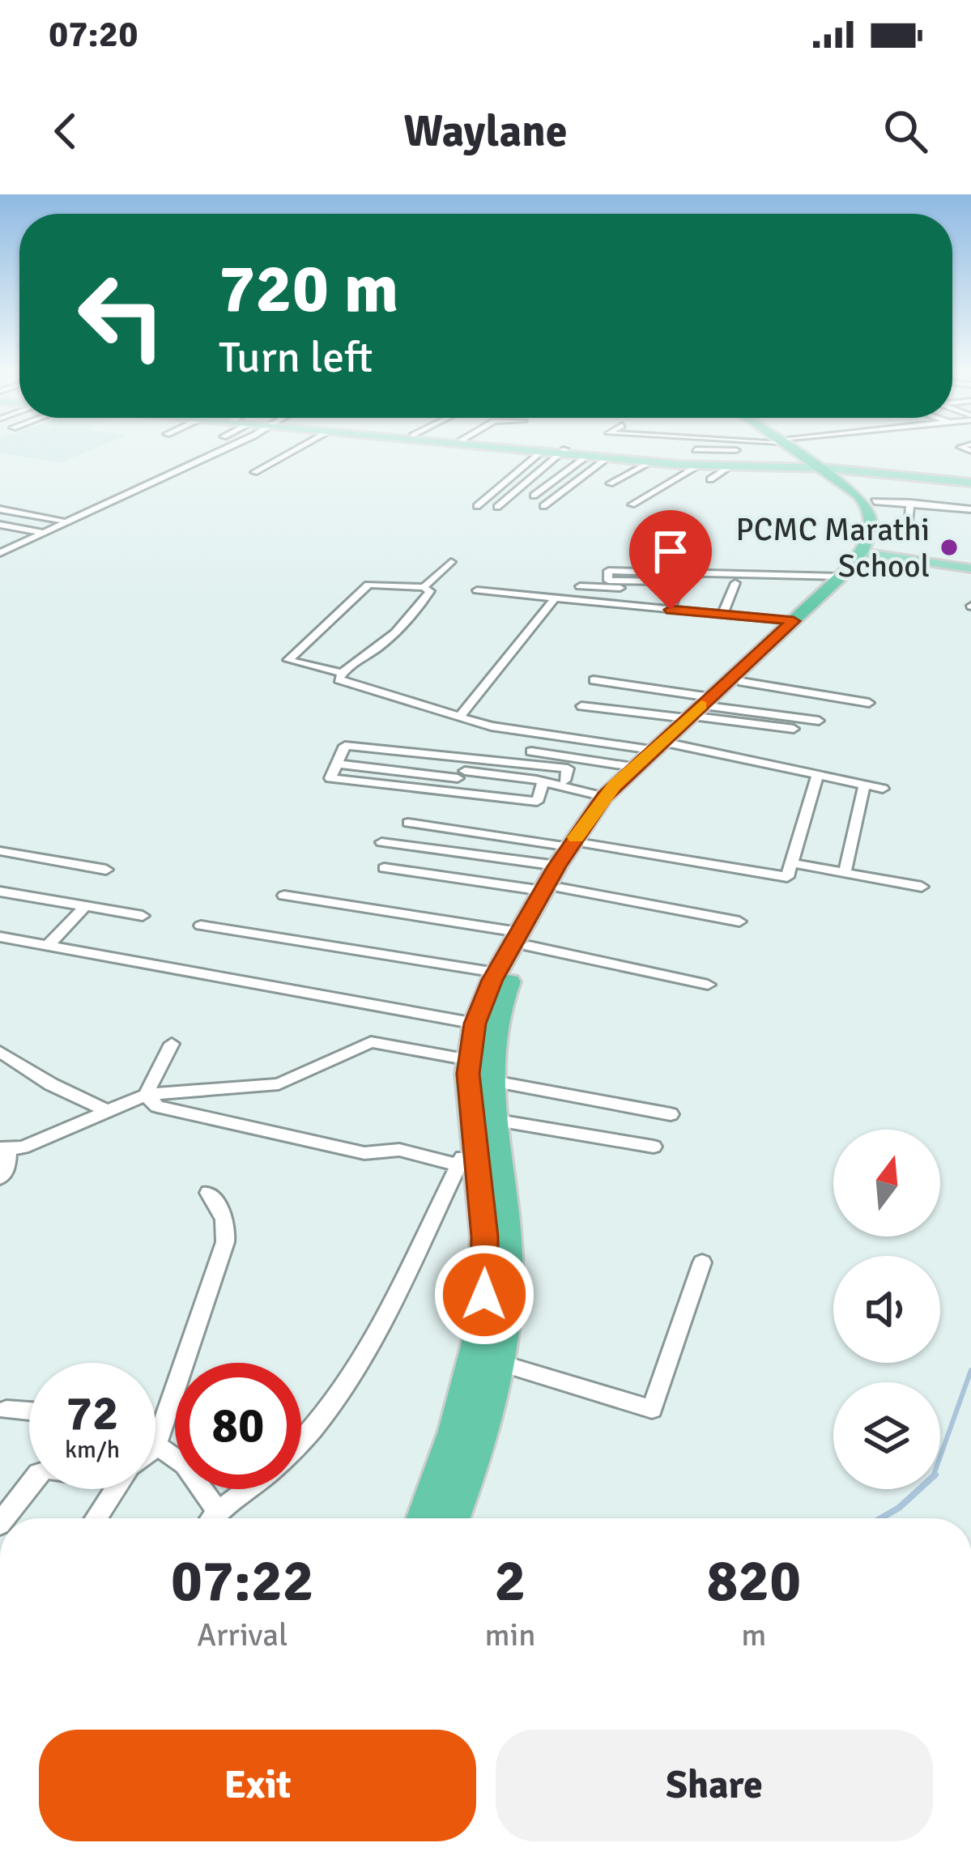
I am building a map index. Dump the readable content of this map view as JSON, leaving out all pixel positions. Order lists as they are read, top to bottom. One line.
{"places":["PCMC Marathi School"],"north":"top","page":{"status":"07:20","header":"Waylane","turn":["720 m","Turn left"],"speed":"72 km/h","limit":"80","eta":["07:22","Arrival","2","min","820","m"],"buttons":["Exit","Share"]}}
